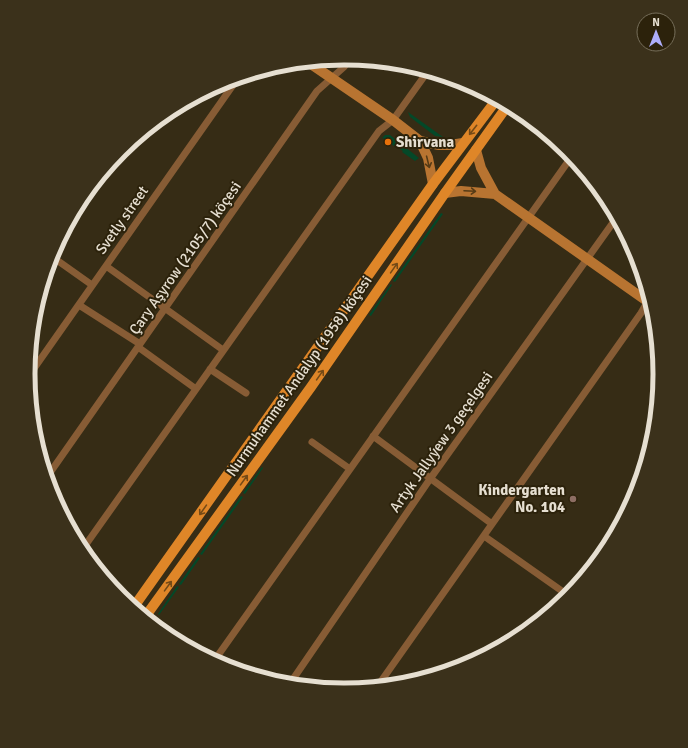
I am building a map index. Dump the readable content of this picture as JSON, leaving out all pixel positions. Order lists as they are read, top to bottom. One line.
{"streets":{"main road":["Nurmuhammet Andalyp (1958) köçesi"],"street":["Svetly street","Çary Aşyrow (2105/7) köçesi","Artyk Jallyýew 3 geçelgesi"]},"places":["Shirvana","Kindergarten No. 104"],"north":"top"}
